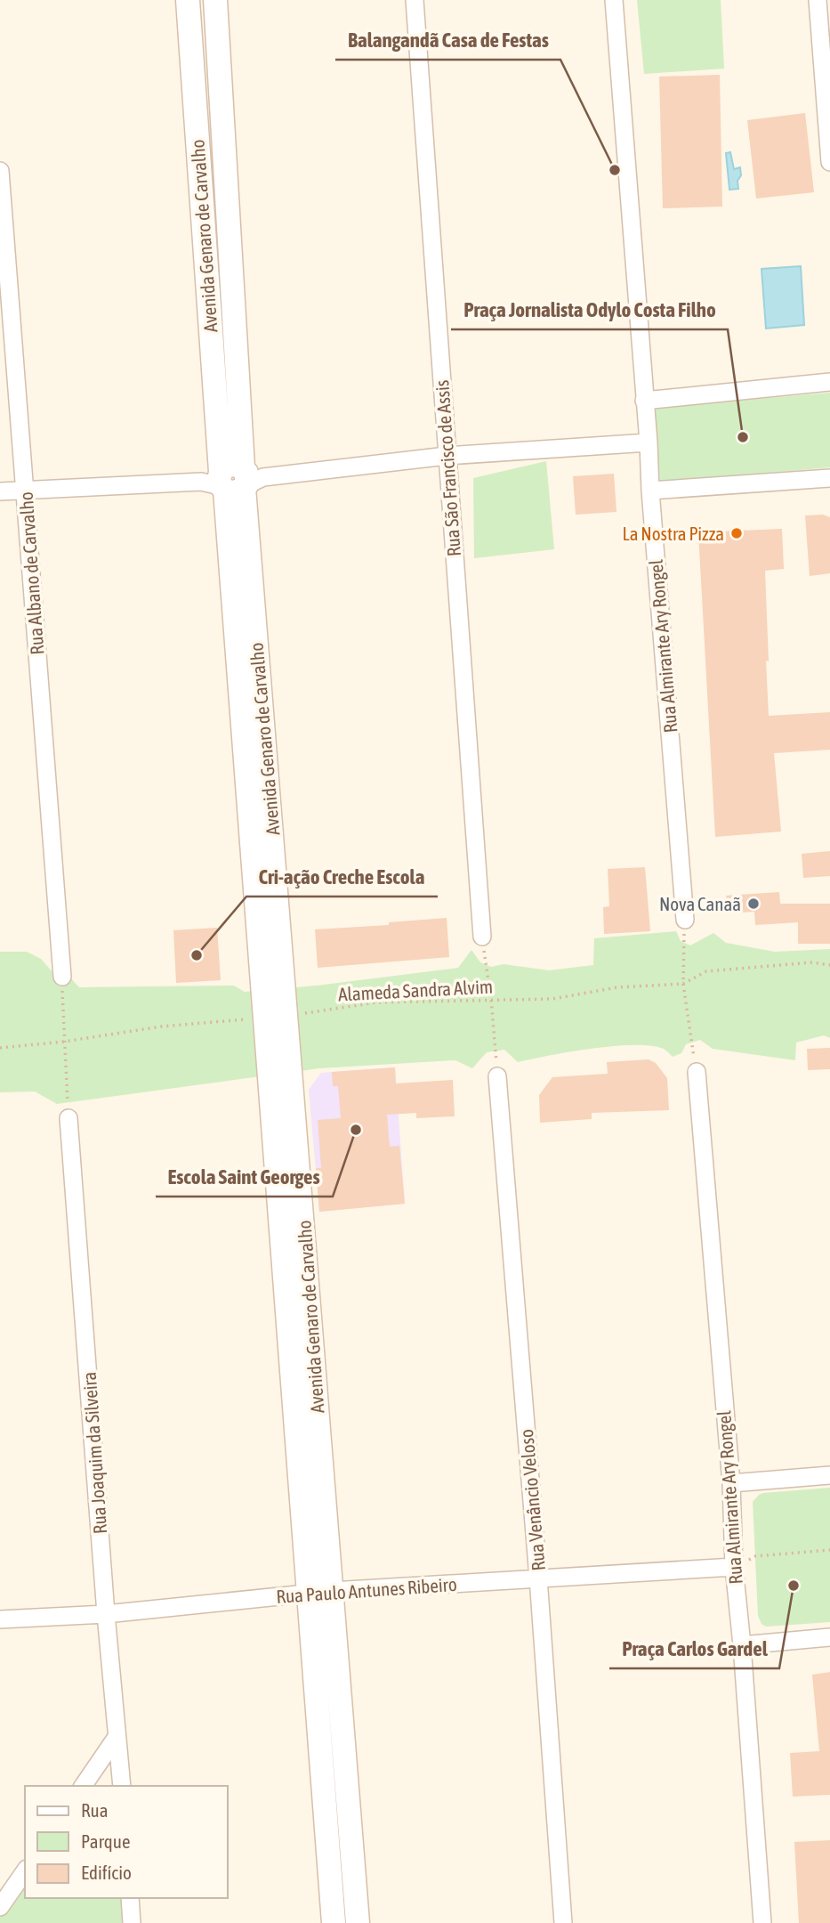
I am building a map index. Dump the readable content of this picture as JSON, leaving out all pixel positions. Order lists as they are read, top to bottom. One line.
{"streets":{"street":["Avenida Genaro de Carvalho","Rua São Francisco de Assis","Rua Albano de Carvalho","Rua Almirante Ary Rongel","Rua Joaquim da Silveira","Rua Venâncio Veloso","Rua Paulo Antunes Ribeiro"],"path":["Alameda Sandra Alvim"]},"crossings":[["Avenida Genaro de Carvalho","Alameda Sandra Alvim"],["Avenida Genaro de Carvalho","Rua Paulo Antunes Ribeiro"],["Rua Almirante Ary Rongel","Rua Paulo Antunes Ribeiro"],["Rua Joaquim da Silveira","Rua Paulo Antunes Ribeiro"],["Rua Venâncio Veloso","Rua Paulo Antunes Ribeiro"]],"places":["Balangandã Casa de Festas","Praça Jornalista Odylo Costa Filho","La Nostra Pizza","Nova Canaã","Cri-ação Creche Escola","Escola Saint Georges","Praça Carlos Gardel"],"legend":["Rua","Parque","Edifício"]}
